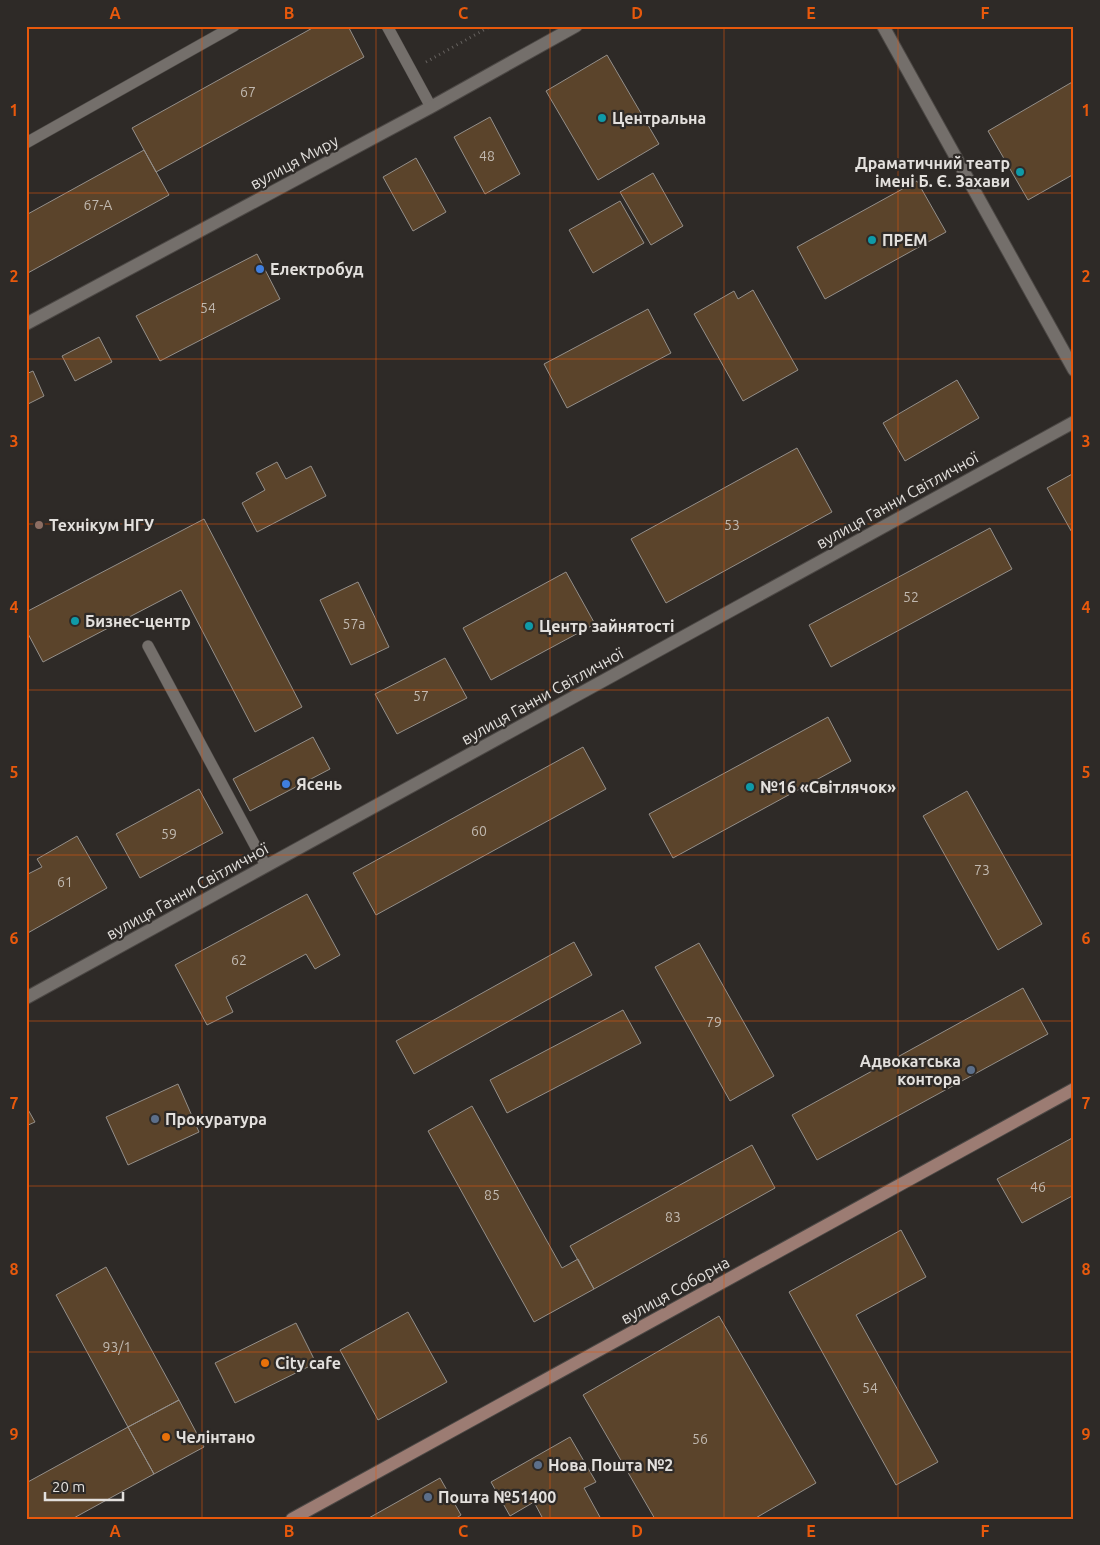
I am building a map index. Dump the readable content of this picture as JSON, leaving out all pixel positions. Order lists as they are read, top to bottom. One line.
{"streets":{"street":["вулиця Миру","вулиця Ганни Світличної","вулиця Соборна"]},"places":["Центральна","Драматичний театр імені Б. Є. Захави","ПРЕМ","Електробуд","Технікум НГУ","Бизнес-центр","Центр зайнятості","Ясень","№16 «Світлячок»","Адвокатська контора","Прокуратура","City cafe","Челінтано","Нова Пошта №2","Пошта №51400"],"house_numbers":["67","48","67-А","54","53","52","57а","57","60","59","73","61","62","79","46","85","83","93/1","54","56"],"scale_bar":"20 m","grid":{"columns":["A","B","C","D","E","F"],"rows":["1","2","3","4","5","6","7","8","9"]}}
